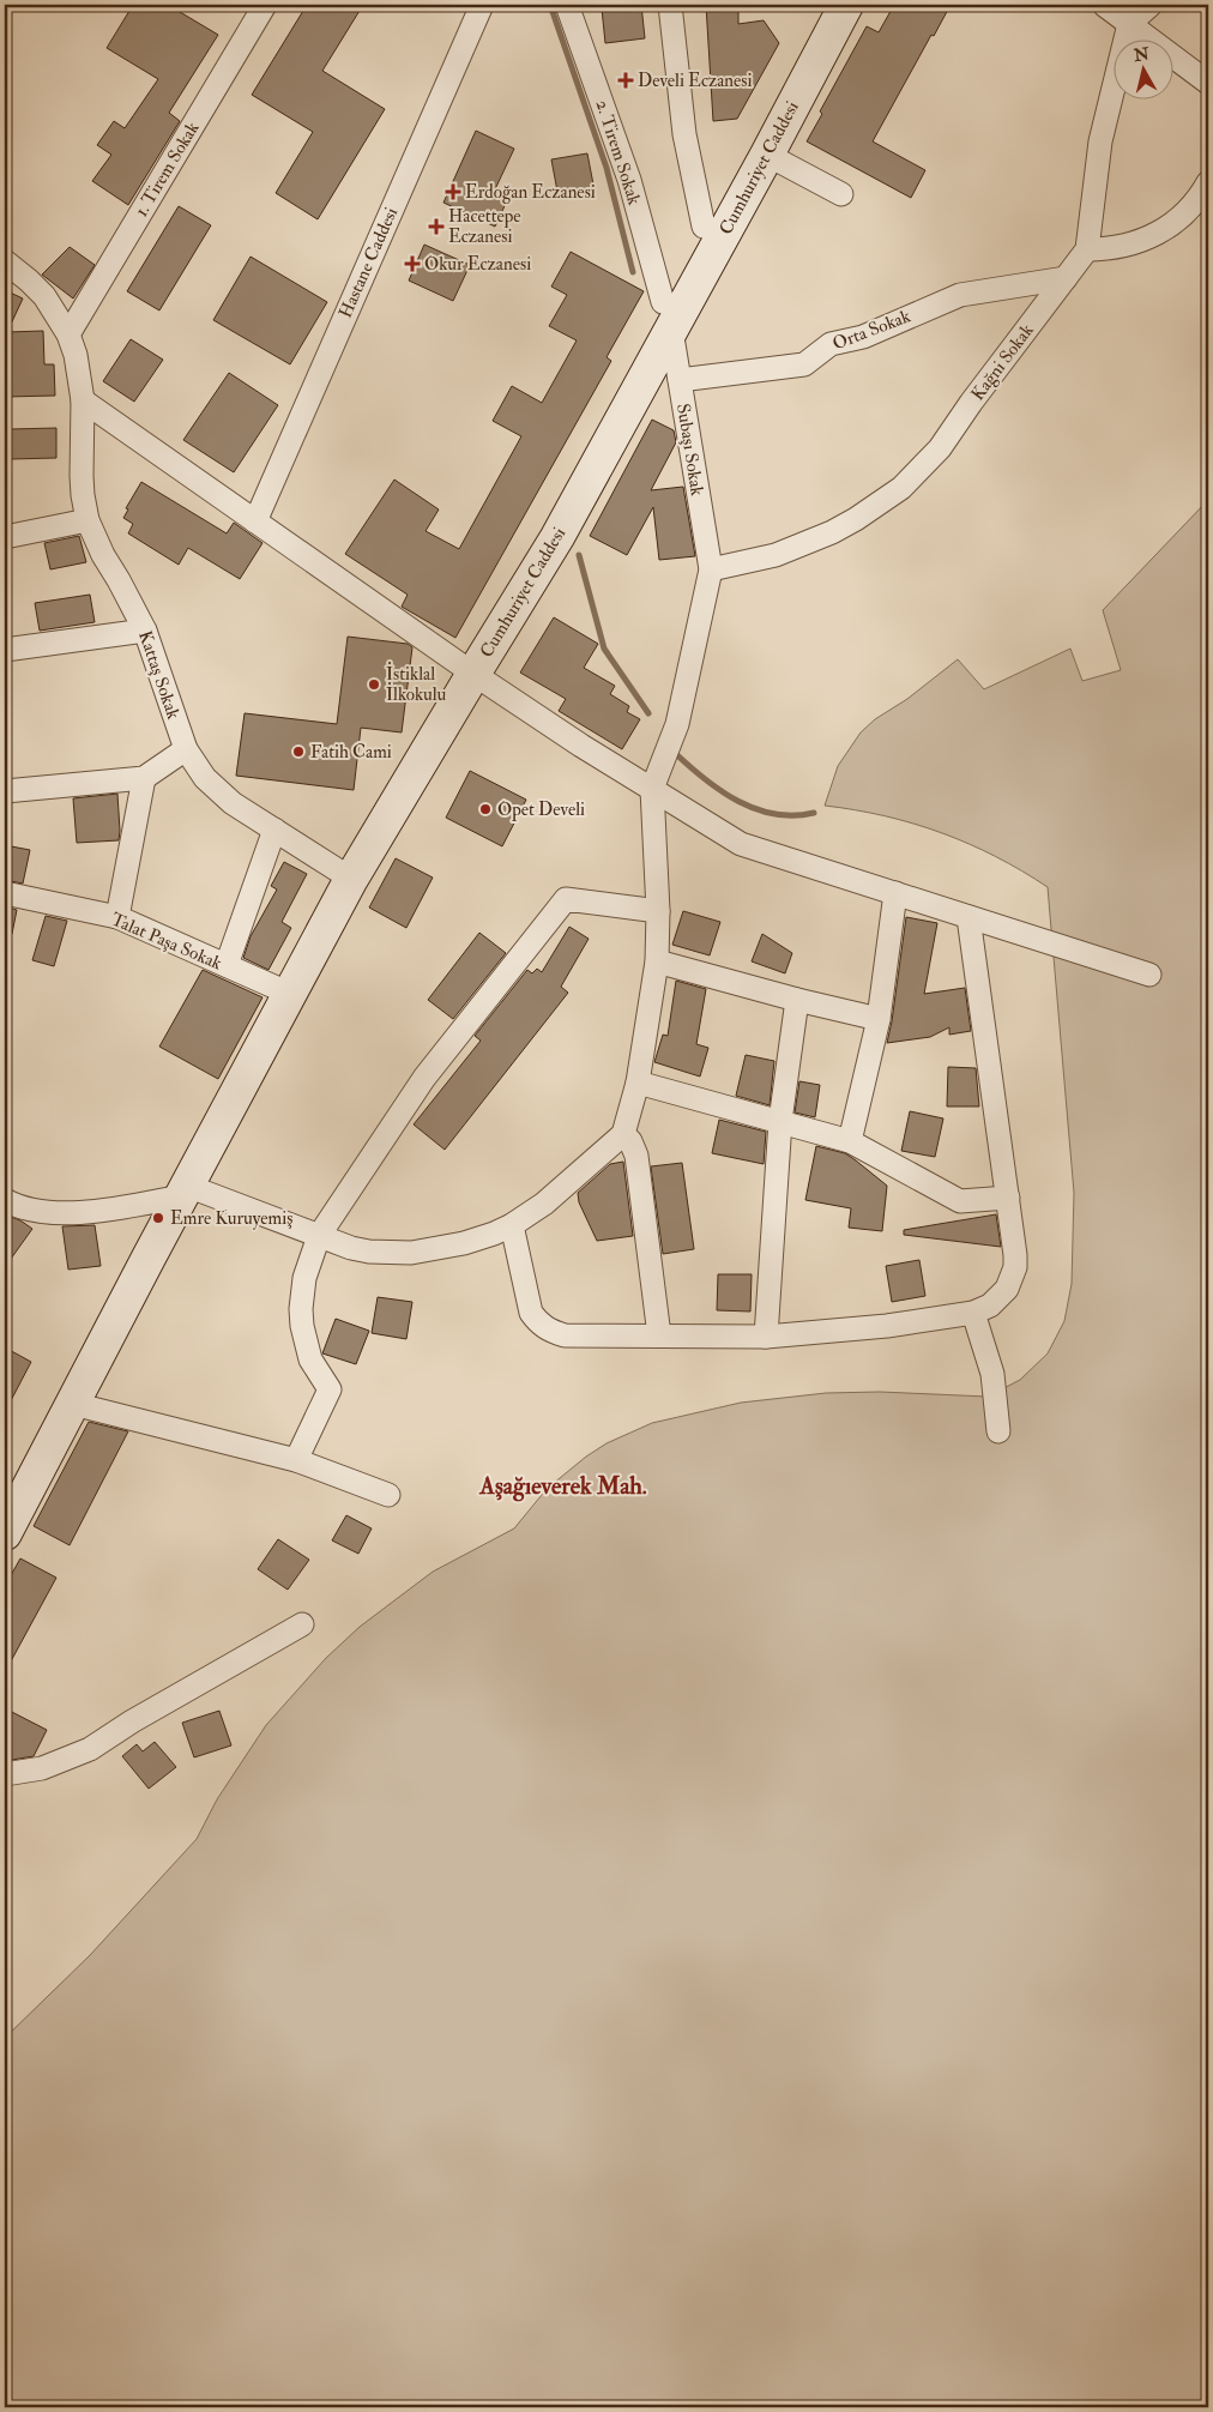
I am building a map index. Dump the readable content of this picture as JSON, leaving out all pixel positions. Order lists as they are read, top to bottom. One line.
{"streets":{"main road":["Cumhuriyet Caddesi"],"street":["2. Tirem Sokak","1. Tirem Sokak","Hastane Caddesi","Orta Sokak","Kağni Sokak","Subaşı Sokak","Kattaş Sokak","Talat Paşa Sokak"]},"crossings":[["2. Tirem Sokak","Cumhuriyet Caddesi"],["2. Tirem Sokak","Subaşı Sokak"],["Cumhuriyet Caddesi","Subaşı Sokak"],["Cumhuriyet Caddesi","Kattaş Sokak"],["Cumhuriyet Caddesi","Talat Paşa Sokak"],["1. Tirem Sokak","Kattaş Sokak"],["Orta Sokak","Kağni Sokak"],["Orta Sokak","Subaşı Sokak"],["Kağni Sokak","Subaşı Sokak"]],"districts":["Aşağıeverek Mah."],"places":{"health":["Develi Eczanesi","Erdoğan Eczanesi","Hacettepe Eczanesi","Okur Eczanesi"],"other":["İstiklal İlkokulu","Fatih Cami","Opet Develi","Emre Kuruyemiş"]},"north":"top"}
